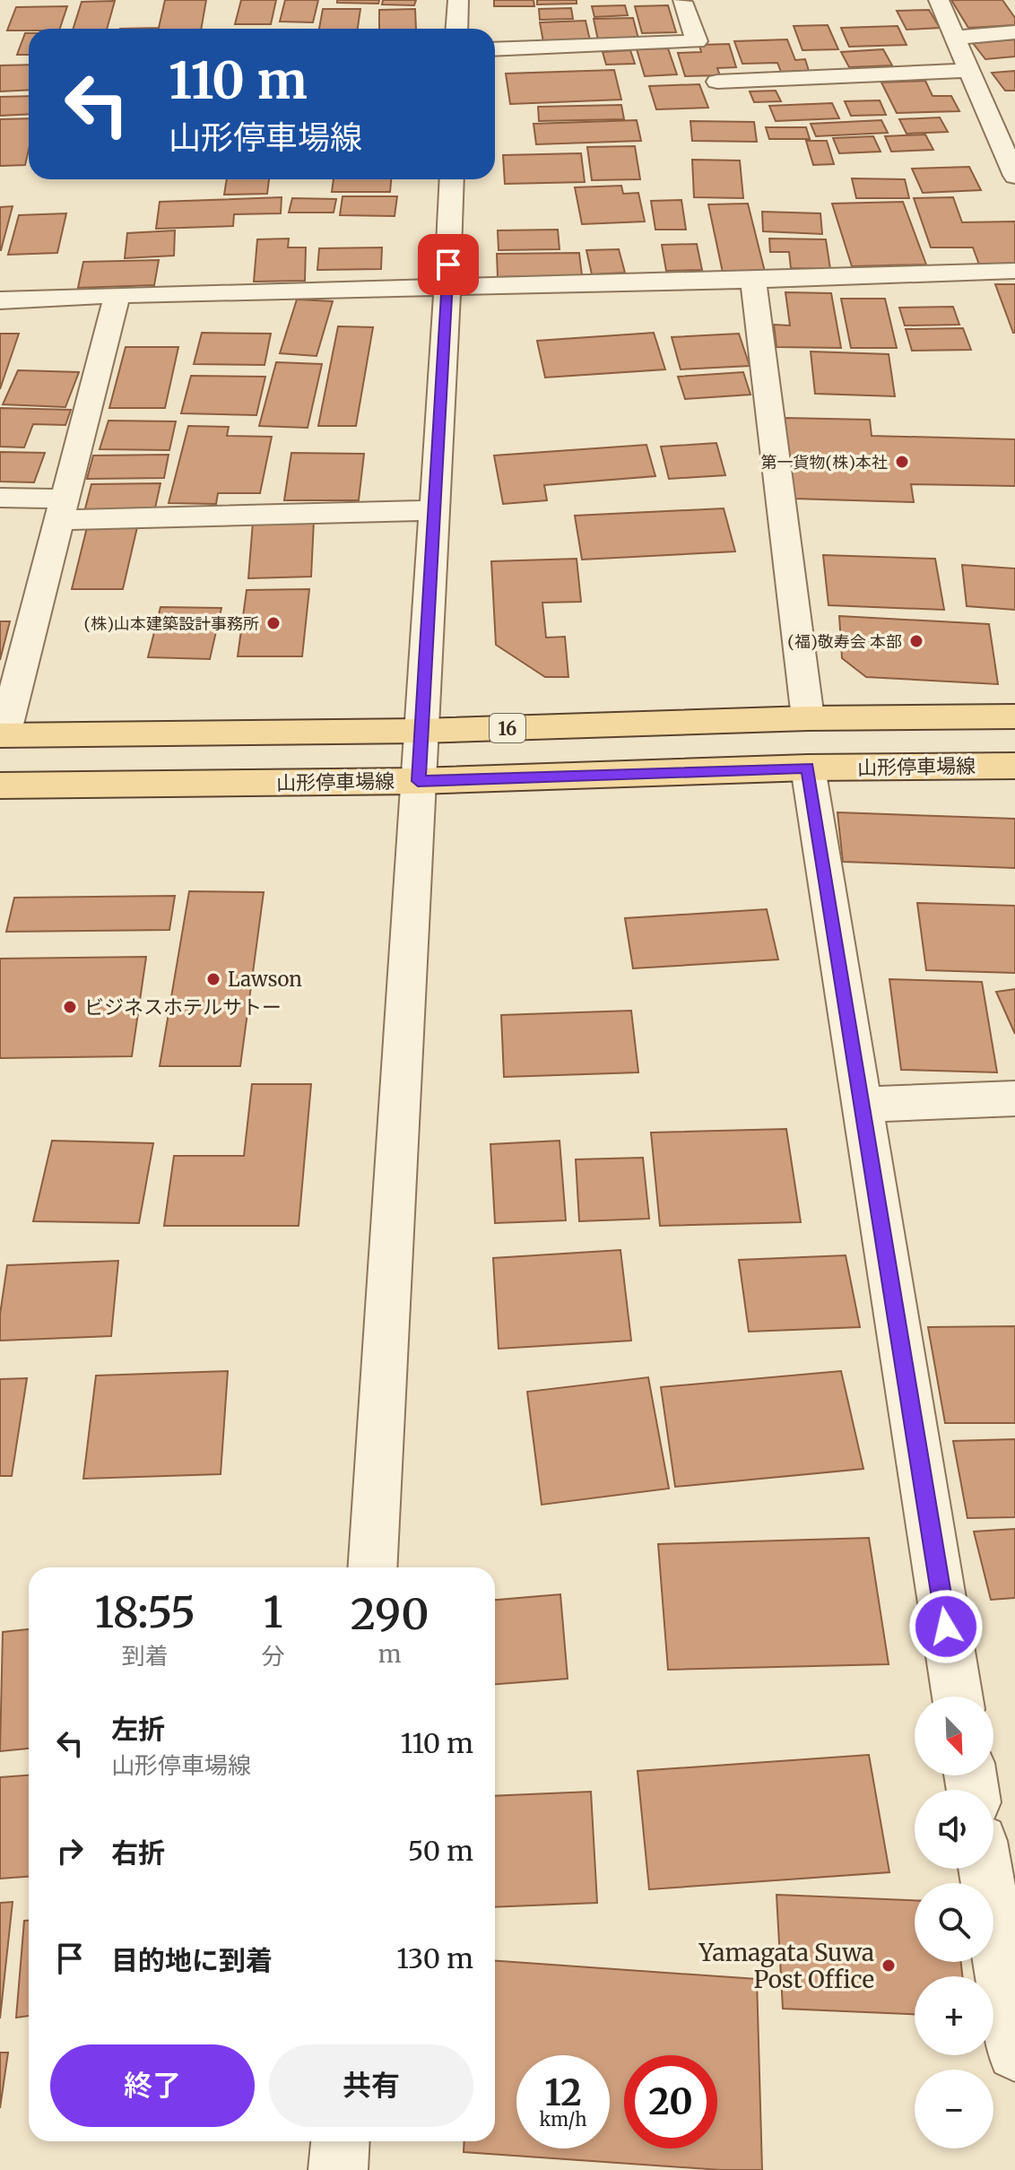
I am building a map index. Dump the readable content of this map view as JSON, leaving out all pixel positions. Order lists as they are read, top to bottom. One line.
{"streets":{"main road":["16","山形停車場線"]},"places":["第一貨物(株)本社","(株)山本建築設計事務所","(福)敬寿会 本部","Lawson","ビジネスホテルサトー","Yamagata Suwa Post Office"],"north":"bottom right","page":{"turn":["110 m","山形停車場線"],"eta":["18:55","到着","1","分","290","m"],"list":[{"name":"左折","note":"山形停車場線","value":"110 m"},{"name":"右折","value":"50 m"},{"name":"目的地に到着","value":"130 m"}],"map_buttons":["+","−"],"buttons":["終了","共有"],"speed":"12 km/h","limit":"20"}}
